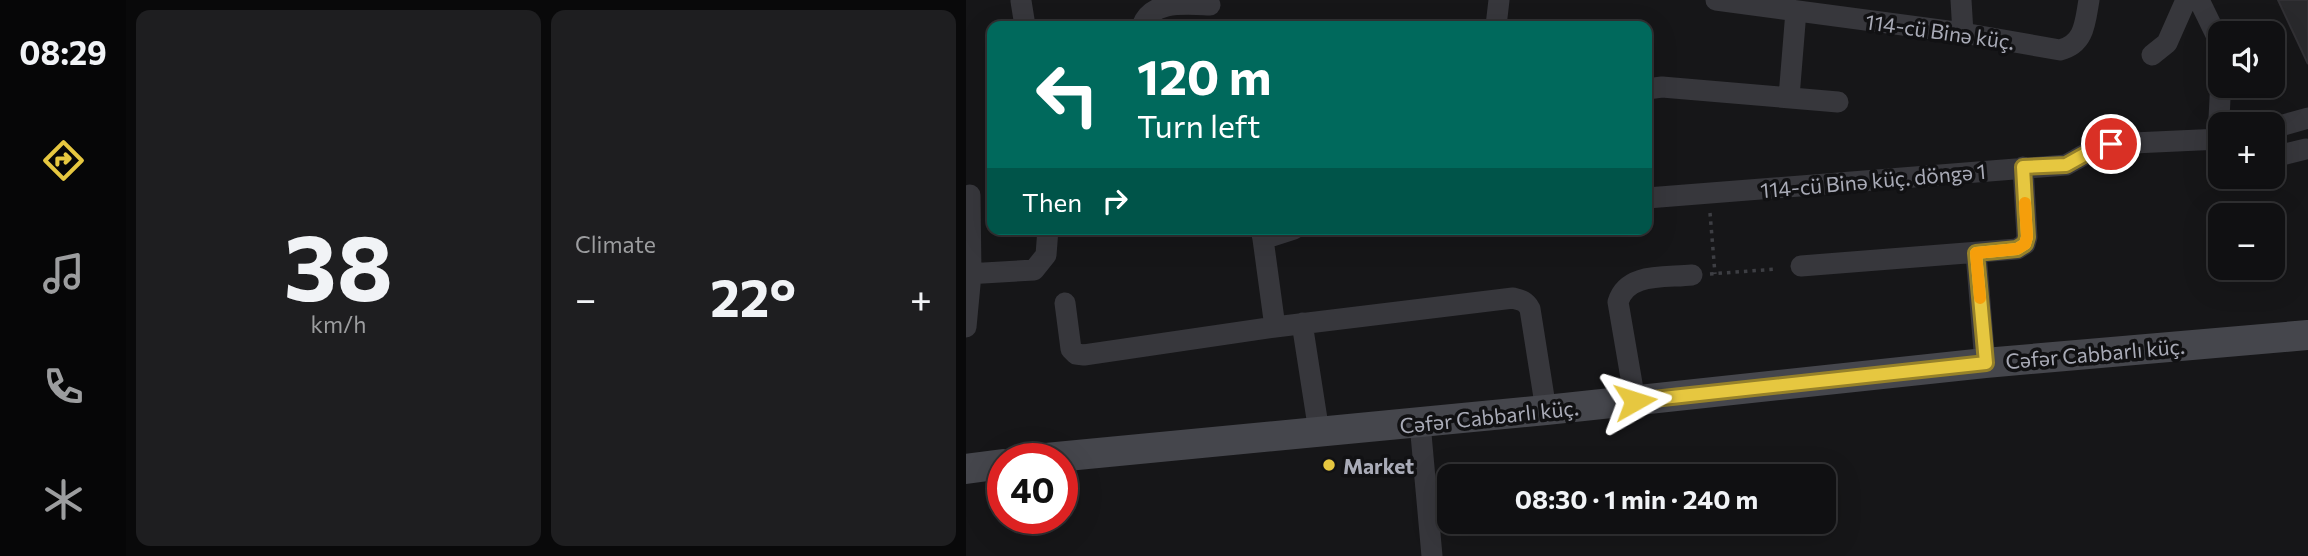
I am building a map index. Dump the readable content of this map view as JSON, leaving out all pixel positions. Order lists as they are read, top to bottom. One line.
{"streets":{"street":["114-cü Binə küç.","114-cü Binə küç. döngə 1","Cəfər Cabbarlı küç."]},"places":["Market"],"page":{"tabs":"08:29","tile":[["38","km/h"],"Climate"],"map_buttons":["+","−"],"turn":["120 m","Turn left"],"then":"Then","heat":["−","22°","+"],"limit":"40","trip":"08:30 · 1 min · 240 m"}}
